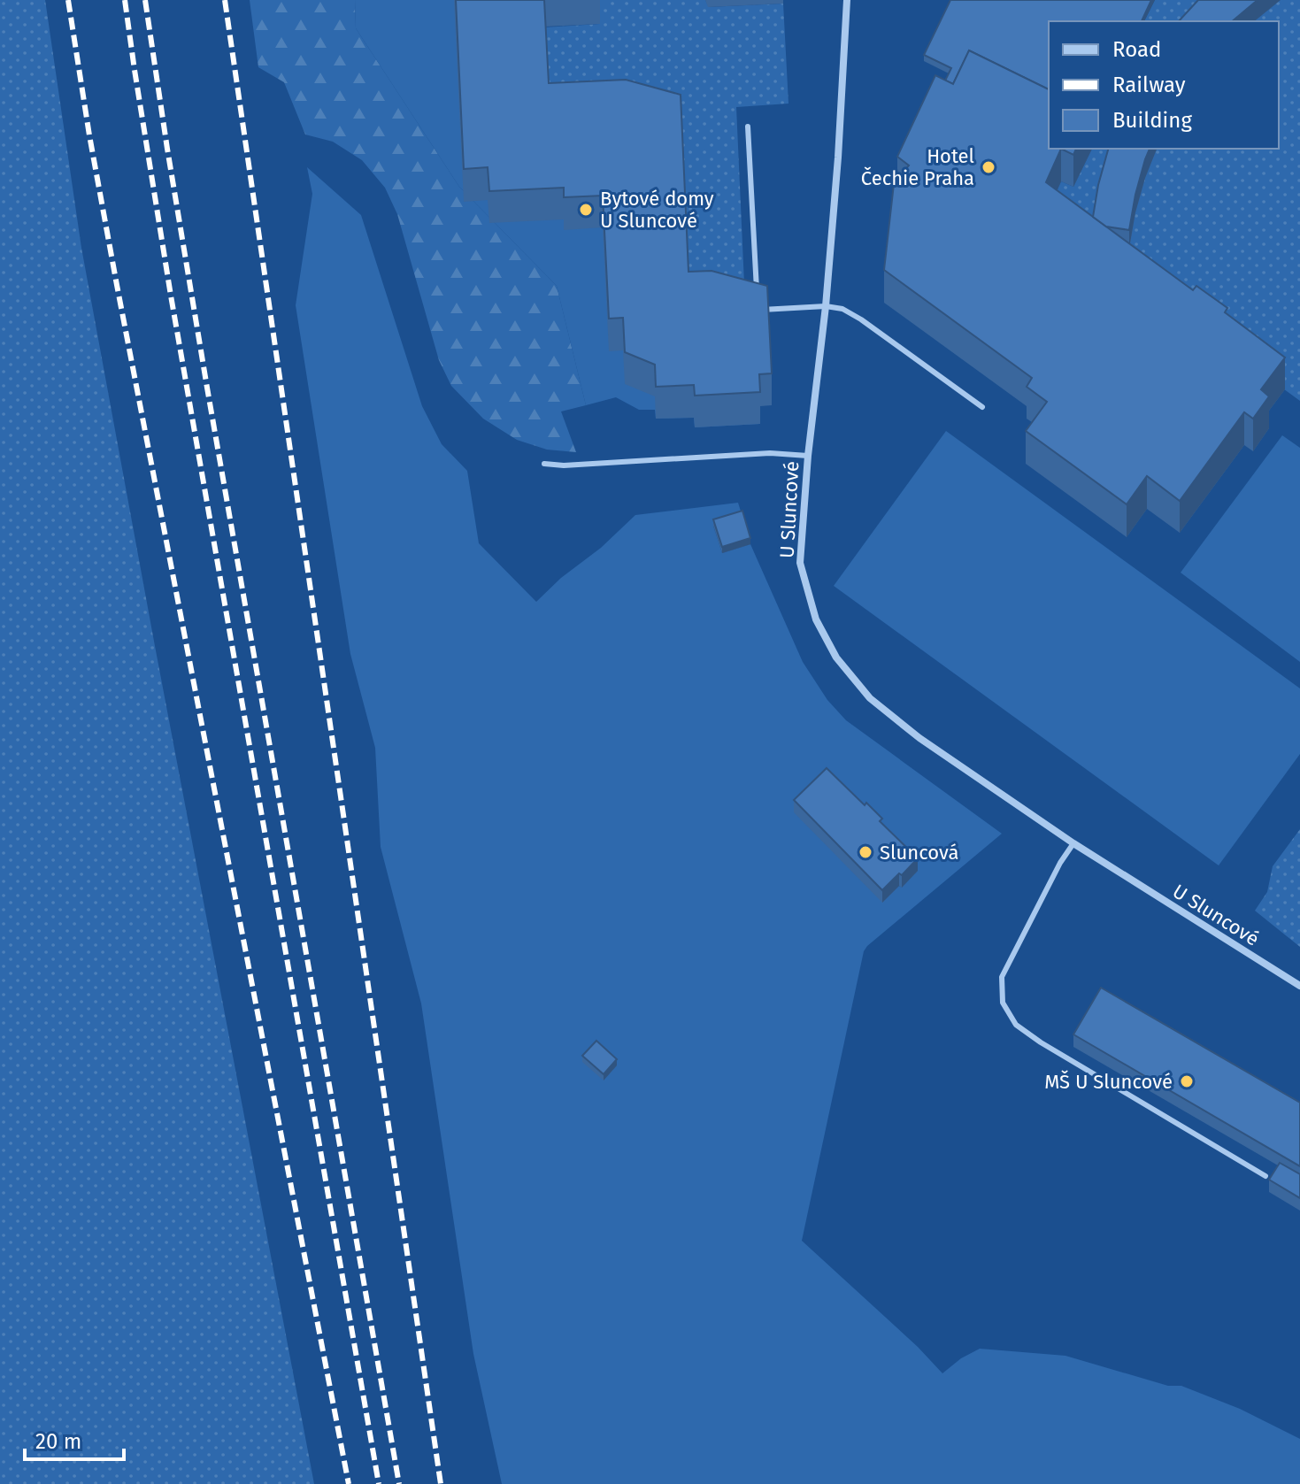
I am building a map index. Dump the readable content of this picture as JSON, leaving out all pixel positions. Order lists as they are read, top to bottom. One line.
{"streets":{"street":["U Sluncové"]},"places":["Hotel Čechie Praha","Bytové domy U Sluncové","Sluncová","MŠ U Sluncové"],"legend":["Road","Railway","Building"],"scale_bar":"20 m"}
